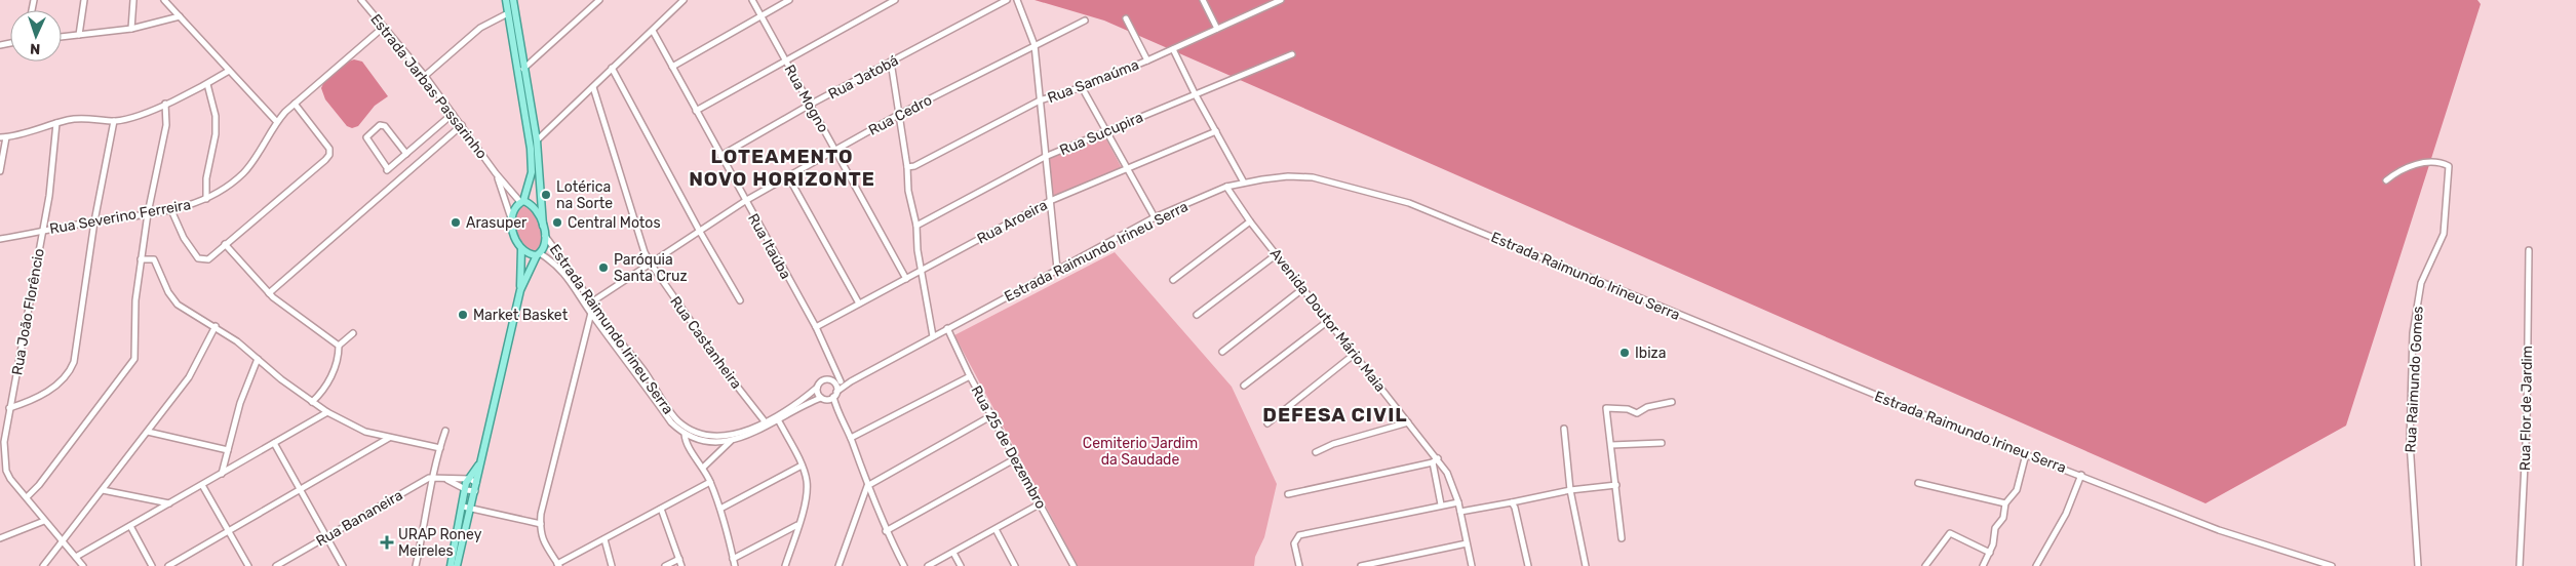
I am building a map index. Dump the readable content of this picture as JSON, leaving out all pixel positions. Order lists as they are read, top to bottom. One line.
{"streets":{"street":["Rua Jatobá","Rua Samaúma","Estrada Jarbas Passarinho","Rua Mogno","Rua Cedro","Rua Sucupira","Rua Severino Ferreira","Rua Aroeira","Rua Itaúba","Estrada Raimundo Irineu Serra","Rua João Florêncio","Avenida Doutor Mário Maia","Rua Castanheira","Rua Raimundo Gomes","Rua Flor de Jardim","Rua 25 de Dezembro","Rua Bananeira"]},"crossings":[["Rua Jatobá","Rua Mogno"],["Rua Jatobá","Rua Itaúba"],["Estrada Jarbas Passarinho","Rua Severino Ferreira"],["Rua Mogno","Rua Cedro"],["Rua Mogno","Rua Aroeira"],["Rua Cedro","Rua Itaúba"],["Rua Cedro","Estrada Raimundo Irineu Serra"],["Rua Cedro","Rua Castanheira"],["Rua Severino Ferreira","Rua João Florêncio"],["Rua Aroeira","Rua Itaúba"],["Rua Itaúba","Estrada Raimundo Irineu Serra"],["Estrada Raimundo Irineu Serra","Avenida Doutor Mário Maia"],["Estrada Raimundo Irineu Serra","Rua Castanheira"],["Estrada Raimundo Irineu Serra","Rua 25 de Dezembro"]],"districts":["LOTEAMENTO NOVO HORIZONTE","DEFESA CIVIL"],"parks":["Cemiterio Jardim da Saudade"],"places":{"other":["Lotérica na Sorte","Arasuper","Central Motos","Paróquia Santa Cruz","Market Basket","Ibiza"],"health":["URAP Roney Meireles"]},"north":"bottom"}
